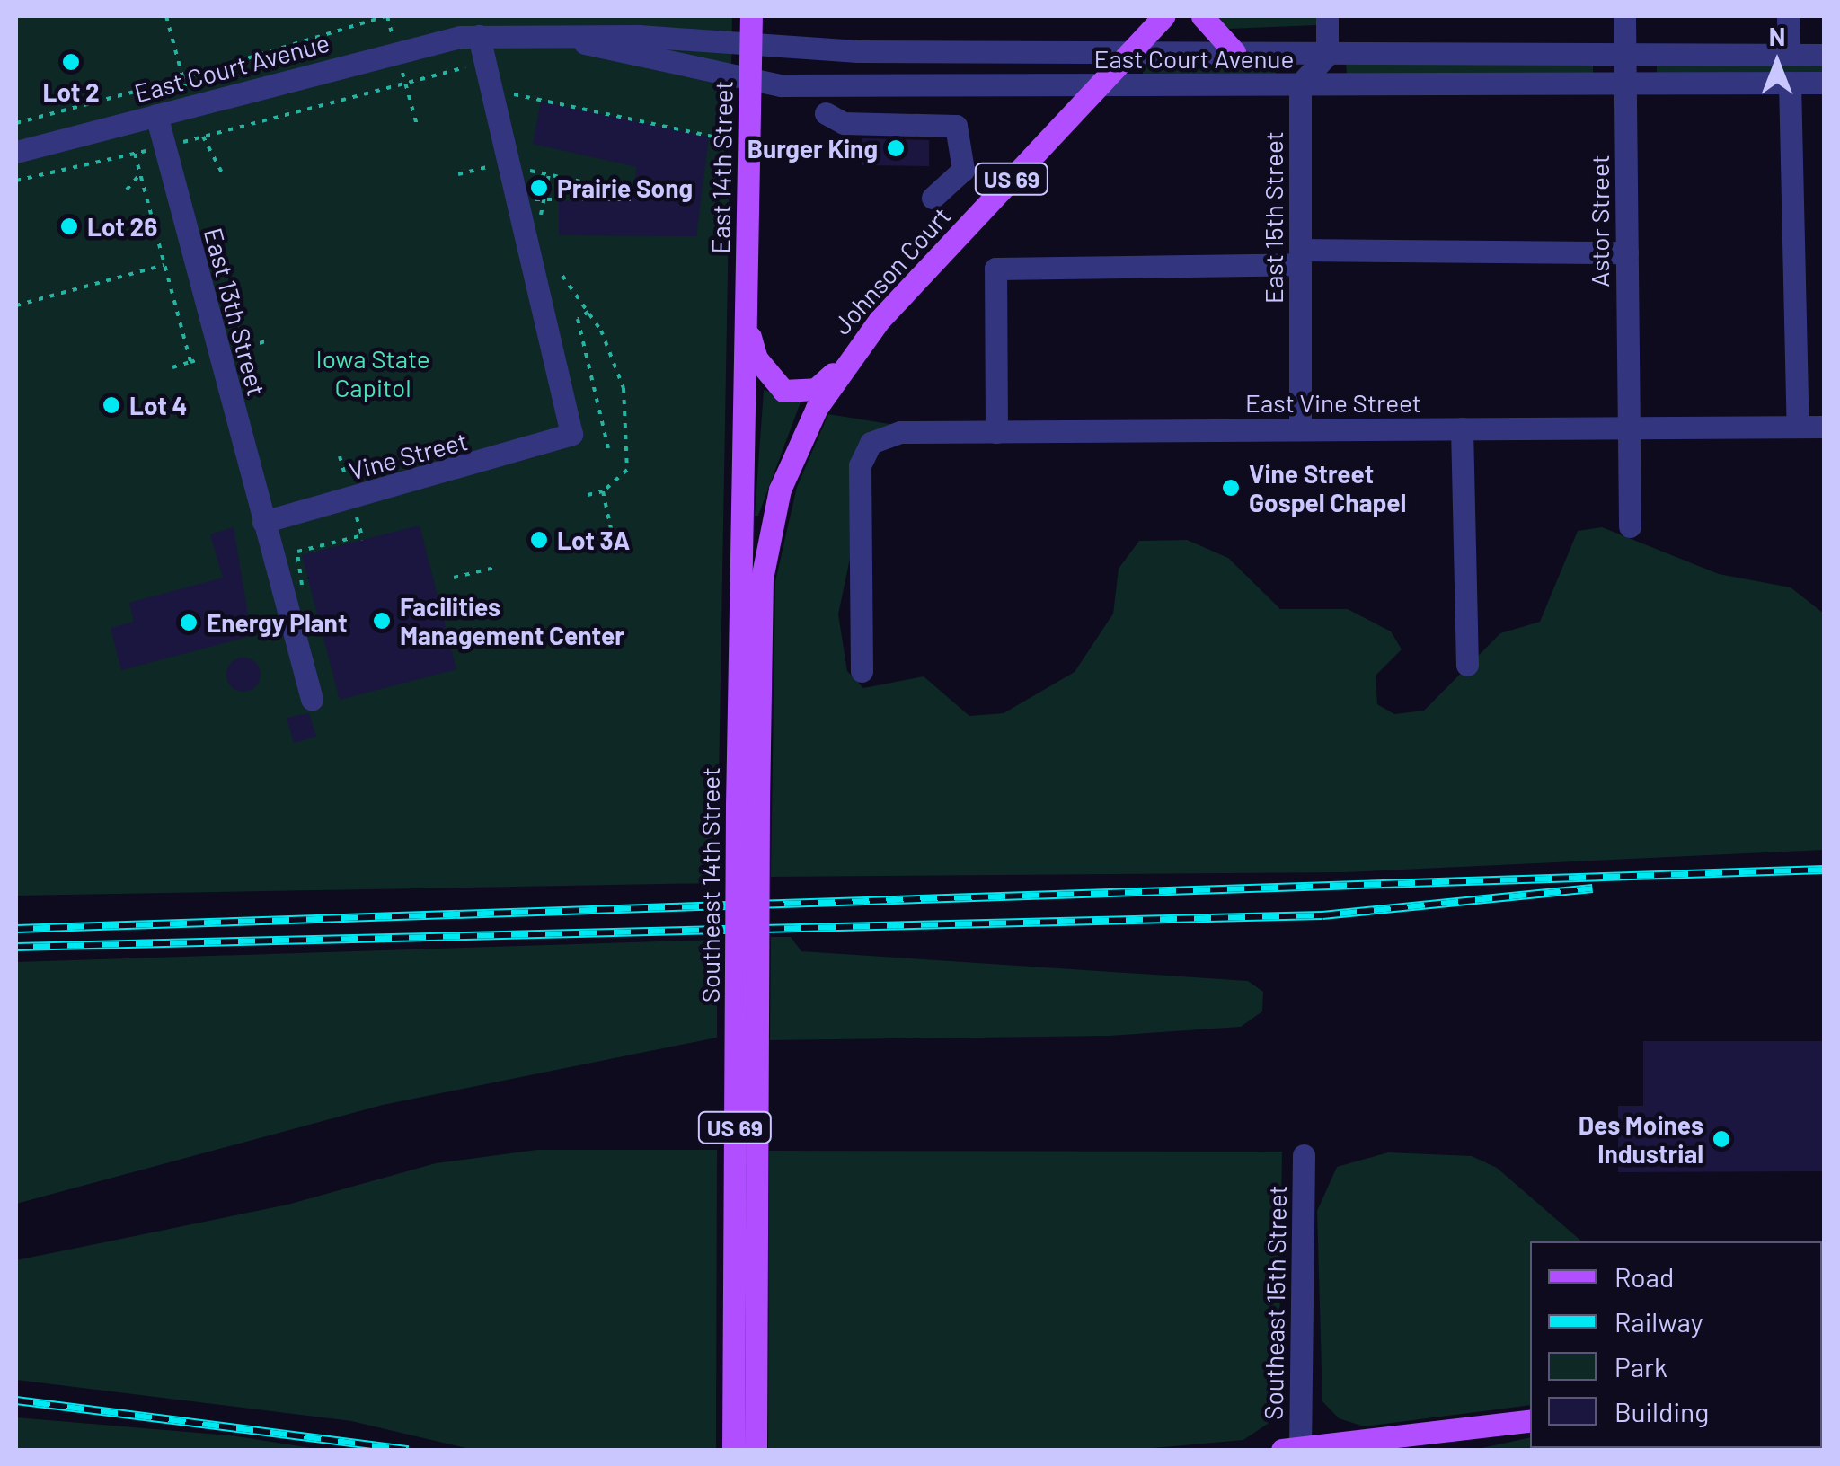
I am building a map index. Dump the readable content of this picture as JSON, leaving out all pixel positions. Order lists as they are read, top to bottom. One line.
{"streets":{"main road":["East 14th Street","US 69","Johnson Court","Southeast 14th Street"],"street":["East Court Avenue","East 15th Street","Astor Street","East 13th Street","East Vine Street","Vine Street","Southeast 15th Street"]},"crossings":[["East Court Avenue","East 14th Street"],["East Court Avenue","East 15th Street"],["East Court Avenue","Astor Street"],["East Court Avenue","Johnson Court"],["East Court Avenue","East 13th Street"],["East Court Avenue","Vine Street"],["East 14th Street","Southeast 14th Street"],["East 15th Street","East Vine Street"],["Astor Street","East Vine Street"],["Johnson Court","Southeast 14th Street"],["East 13th Street","Vine Street"]],"parks":["Iowa State Capitol"],"places":["Lot 2","Burger King","Prairie Song","Lot 26","Lot 4","Vine Street Gospel Chapel","Lot 3A","Facilities Management Center","Energy Plant","Des Moines Industrial"],"legend":["Road","Railway","Park","Building"],"north":"top"}
